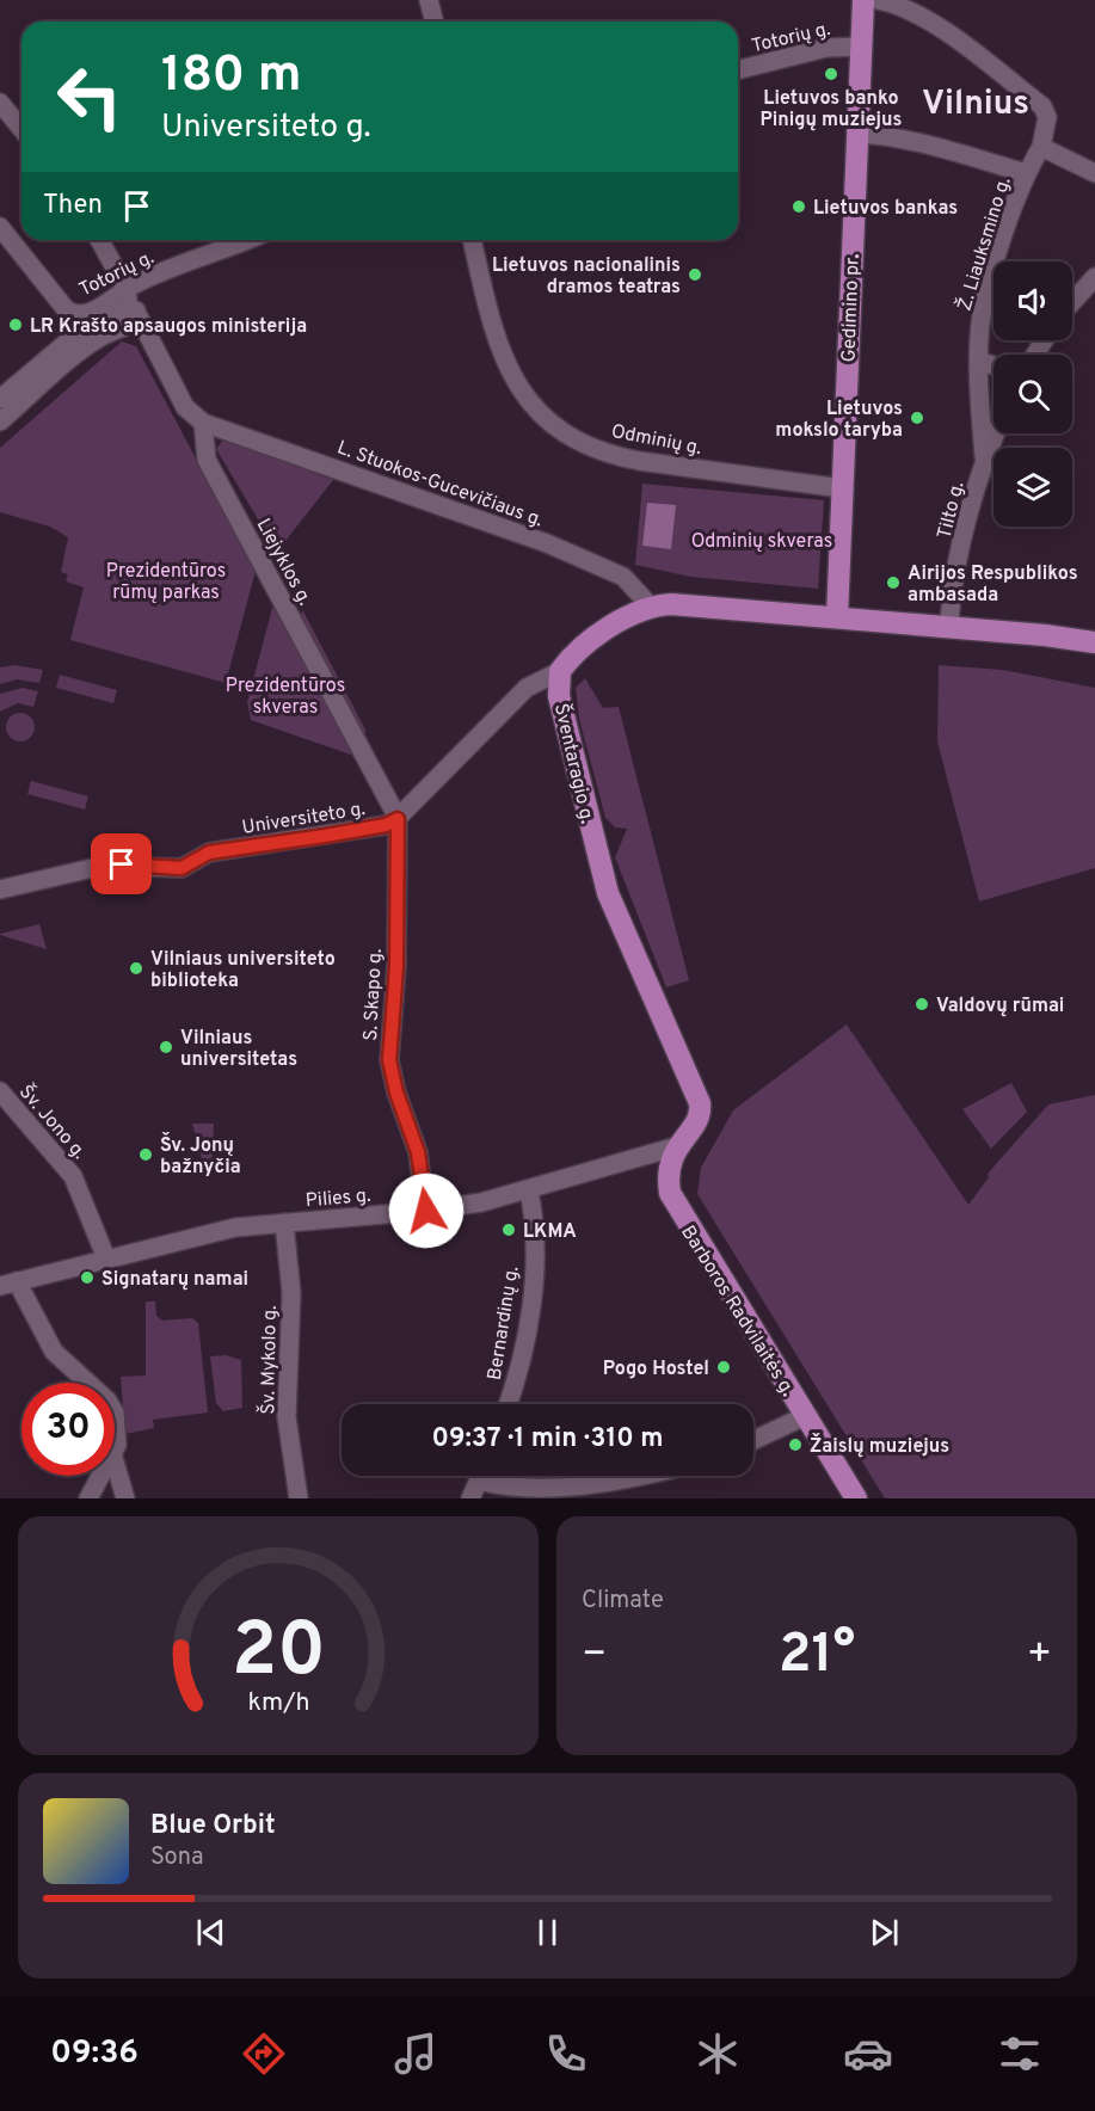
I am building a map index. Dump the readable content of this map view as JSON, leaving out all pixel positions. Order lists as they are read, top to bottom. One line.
{"streets":{"main road":["Gedimino pr.","Šventaragio g.","Barboros Radvilaitės g."],"street":["Totorių g.","Ž. Liauksmino g.","Odminių g.","L. Stuokos-Gucevičiaus g.","Tilto g.","Liejyklos g.","Universiteto g.","S. Skapo g.","Šv. Jono g.","Pilies g.","Bernardinų g.","Šv. Mykolo g."]},"crossings":[["Totorių g.","Gedimino pr."],["Ž. Liauksmino g.","Tilto g."],["Gedimino pr.","Odminių g."],["L. Stuokos-Gucevičiaus g.","Liejyklos g."],["Liejyklos g.","Universiteto g."],["Liejyklos g.","S. Skapo g."],["Šventaragio g.","Universiteto g."],["Šventaragio g.","Barboros Radvilaitės g."],["Universiteto g.","S. Skapo g."],["S. Skapo g.","Pilies g."],["Šv. Jono g.","Pilies g."],["Pilies g.","Barboros Radvilaitės g."],["Pilies g.","Bernardinų g."],["Pilies g.","Šv. Mykolo g."]],"districts":["Vilnius"],"parks":["Odminių skveras","Prezidentūros rūmų parkas","Prezidentūros skveras"],"places":["Lietuvos banko Pinigų muziejus","Lietuvos bankas","Lietuvos nacionalinis dramos teatras","LR Krašto apsaugos ministerija","Lietuvos mokslo taryba","Airijos Respublikos ambasada","Vilniaus universiteto biblioteka","Valdovų rūmai","Vilniaus universitetas","Šv. Jonų bažnyčia","LKMA","Signatarų namai","Pogo Hostel","Žaislų muziejus"],"page":{"turn":["180 m","Universiteto g."],"then":"Then","limit":"30","trip":"09:37 · 1 min · 310 m","tile":"Climate","heat":["−","21°","+"],"song":["Blue Orbit","Sona"],"tabs":"09:36","gauge":["20","km/h"]}}
